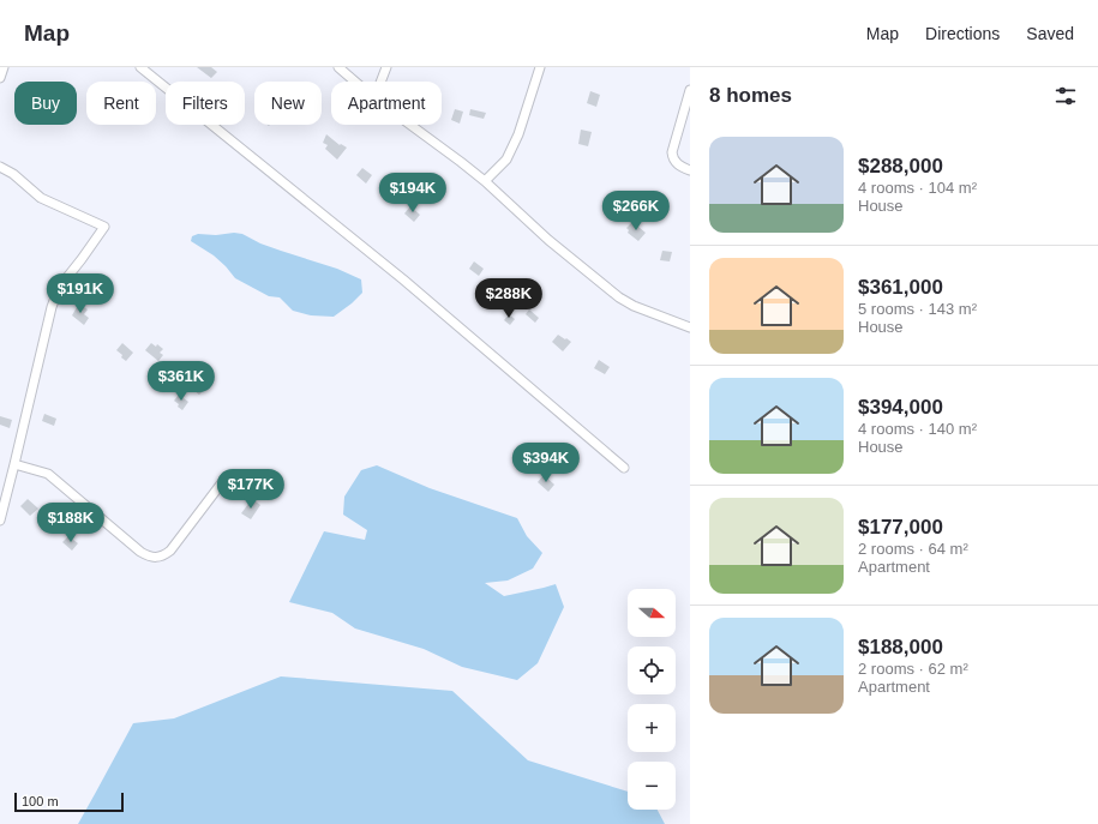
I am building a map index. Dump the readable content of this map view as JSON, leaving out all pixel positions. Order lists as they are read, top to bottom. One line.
{"scale_bar":"100 m","north":"right","page":{"header":"Map","nav":["Map","Directions","Saved"],"heading":"8 homes","chip":["Buy","Rent","Filters","New","Apartment"],"list":[{"name":"$288,000","note":"4 rooms · 104 m² · House"},{"name":"$361,000","note":"5 rooms · 143 m² · House"},{"name":"$394,000","note":"4 rooms · 140 m² · House"},{"name":"$177,000","note":"2 rooms · 64 m² · Apartment"},{"name":"$188,000","note":"2 rooms · 62 m² · Apartment"}],"price":["$194K","$266K","$191K","$288K","$361K","$394K","$177K","$188K"],"map_buttons":["+","−"],"scale":"100 m"}}
